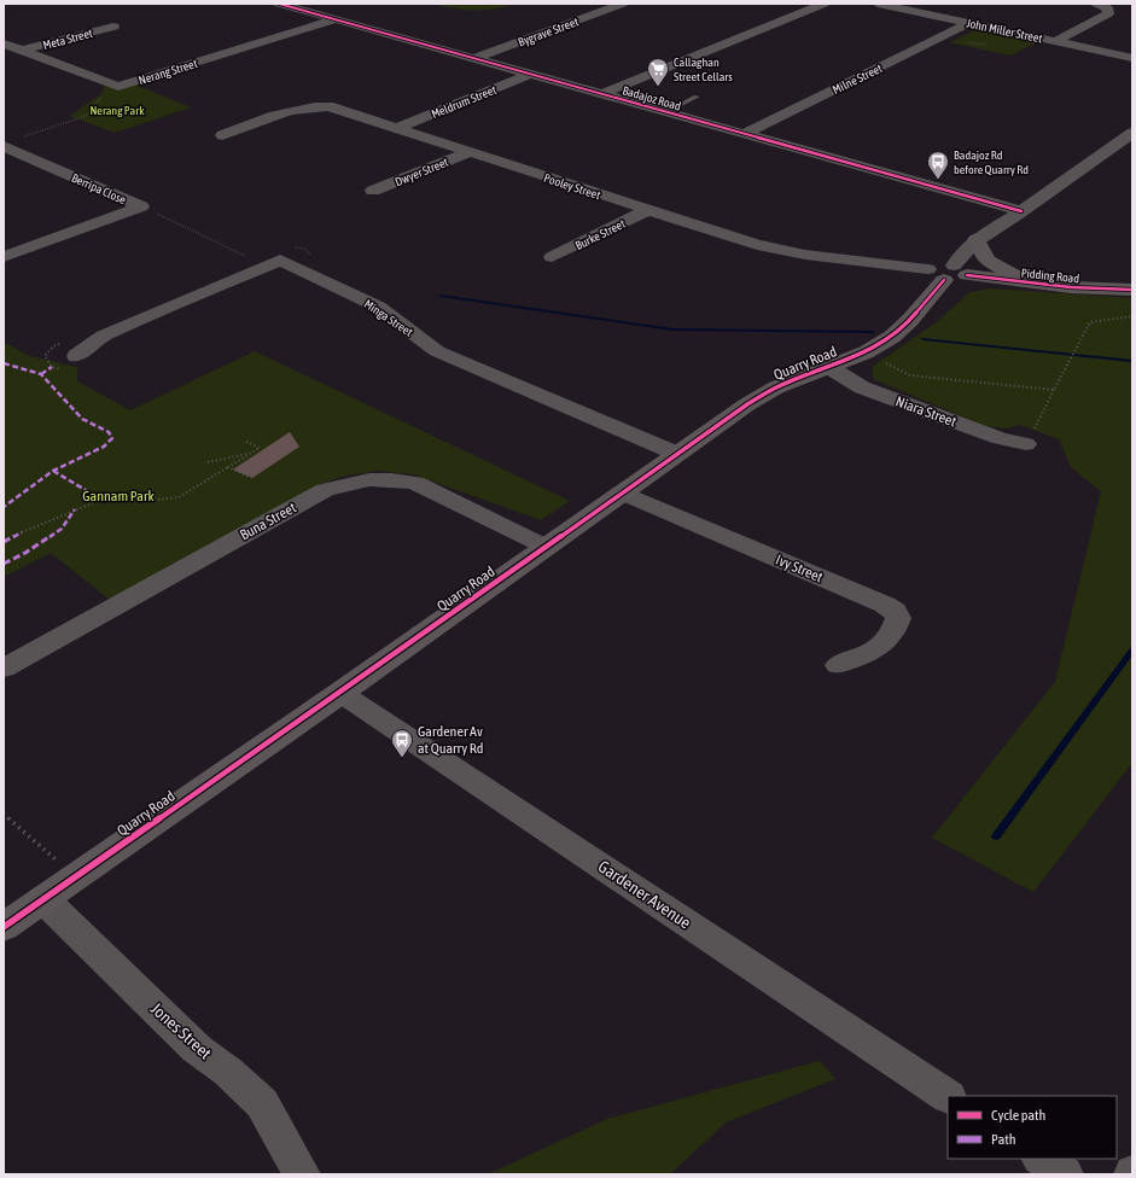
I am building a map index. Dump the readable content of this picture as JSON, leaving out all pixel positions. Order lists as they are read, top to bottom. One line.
{"streets":{"street":["John Miller Street","Bygrave Street","Meta Street","Nerang Street","Milne Street","Badajoz Road","Meldrum Street","Dwyer Street","Pooley Street","Berripa Close","Burke Street","Pidding Road","Minga Street","Quarry Road","Niara Street","Buna Street","Ivy Street","Gardener Avenue","Jones Street"]},"crossings":[["John Miller Street","Milne Street"],["Bygrave Street","Badajoz Road"],["Nerang Street","Badajoz Road"],["Milne Street","Badajoz Road"],["Badajoz Road","Meldrum Street"],["Badajoz Road","Quarry Road"],["Meldrum Street","Pooley Street"],["Dwyer Street","Pooley Street"],["Pooley Street","Burke Street"],["Pooley Street","Pidding Road"],["Pooley Street","Quarry Road"],["Pidding Road","Quarry Road"],["Minga Street","Quarry Road"],["Quarry Road","Niara Street"],["Quarry Road","Buna Street"],["Quarry Road","Ivy Street"],["Quarry Road","Gardener Avenue"],["Quarry Road","Jones Street"]],"parks":["Nerang Park","Gannam Park"],"places":{"supermarket":["Callaghan Street Cellars"],"bus stop":["Badajoz Rd before Quarry Rd","Gardener Av at Quarry Rd"]},"legend":["Cycle path","Path"]}
